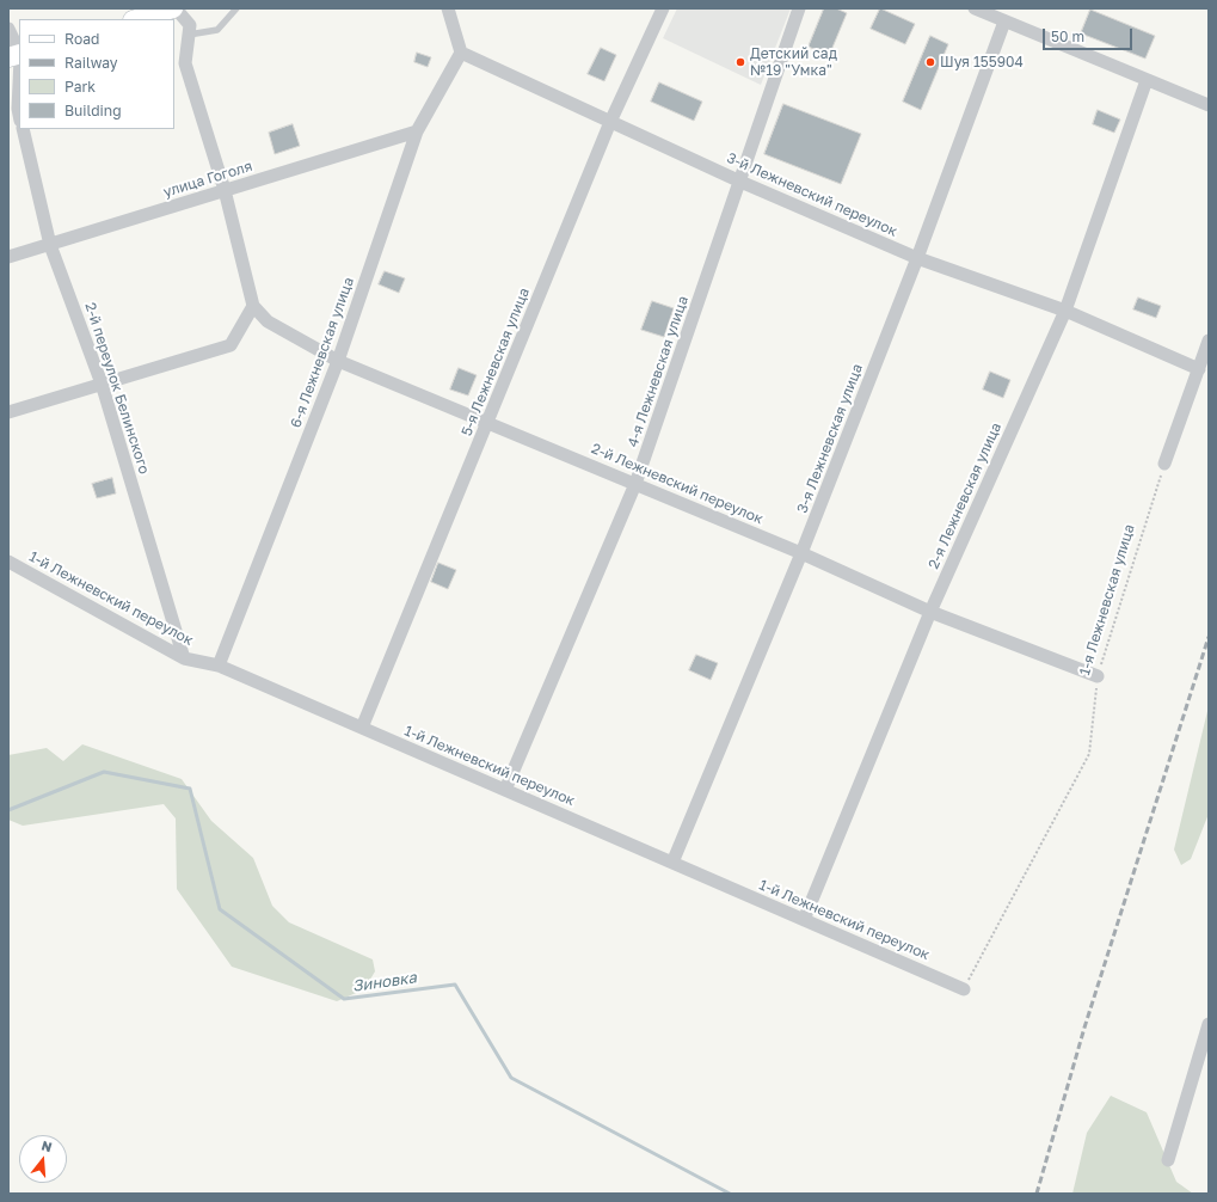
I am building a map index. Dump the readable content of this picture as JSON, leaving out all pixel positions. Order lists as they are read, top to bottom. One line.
{"streets":{"street":["улица Гоголя","3-й Лежневский переулок","6-я Лежневская улица","5-я Лежневская улица","4-я Лежневская улица","2-й переулок Белинского","3-я Лежневская улица","2-й Лежневский переулок","2-я Лежневская улица","1-й Лежневский переулок"],"path":["1-я Лежневская улица"]},"crossings":[["улица Гоголя","6-я Лежневская улица"],["улица Гоголя","2-й переулок Белинского"],["3-й Лежневский переулок","6-я Лежневская улица"],["3-й Лежневский переулок","5-я Лежневская улица"],["3-й Лежневский переулок","4-я Лежневская улица"],["3-й Лежневский переулок","3-я Лежневская улица"],["3-й Лежневский переулок","2-я Лежневская улица"],["6-я Лежневская улица","2-й Лежневский переулок"],["6-я Лежневская улица","1-й Лежневский переулок"],["5-я Лежневская улица","2-й Лежневский переулок"],["5-я Лежневская улица","1-й Лежневский переулок"],["4-я Лежневская улица","2-й Лежневский переулок"],["4-я Лежневская улица","1-й Лежневский переулок"],["2-й переулок Белинского","1-й Лежневский переулок"],["3-я Лежневская улица","2-й Лежневский переулок"],["3-я Лежневская улица","1-й Лежневский переулок"],["2-й Лежневский переулок","2-я Лежневская улица"],["2-й Лежневский переулок","1-я Лежневская улица"],["2-я Лежневская улица","1-й Лежневский переулок"],["1-й Лежневский переулок","1-я Лежневская улица"]],"water":["Зиновка"],"places":["Детский сад №19 \"Умка\"","Шуя 155904"],"legend":["Road","Railway","Park","Building"],"scale_bar":"50 m","north":"top"}
